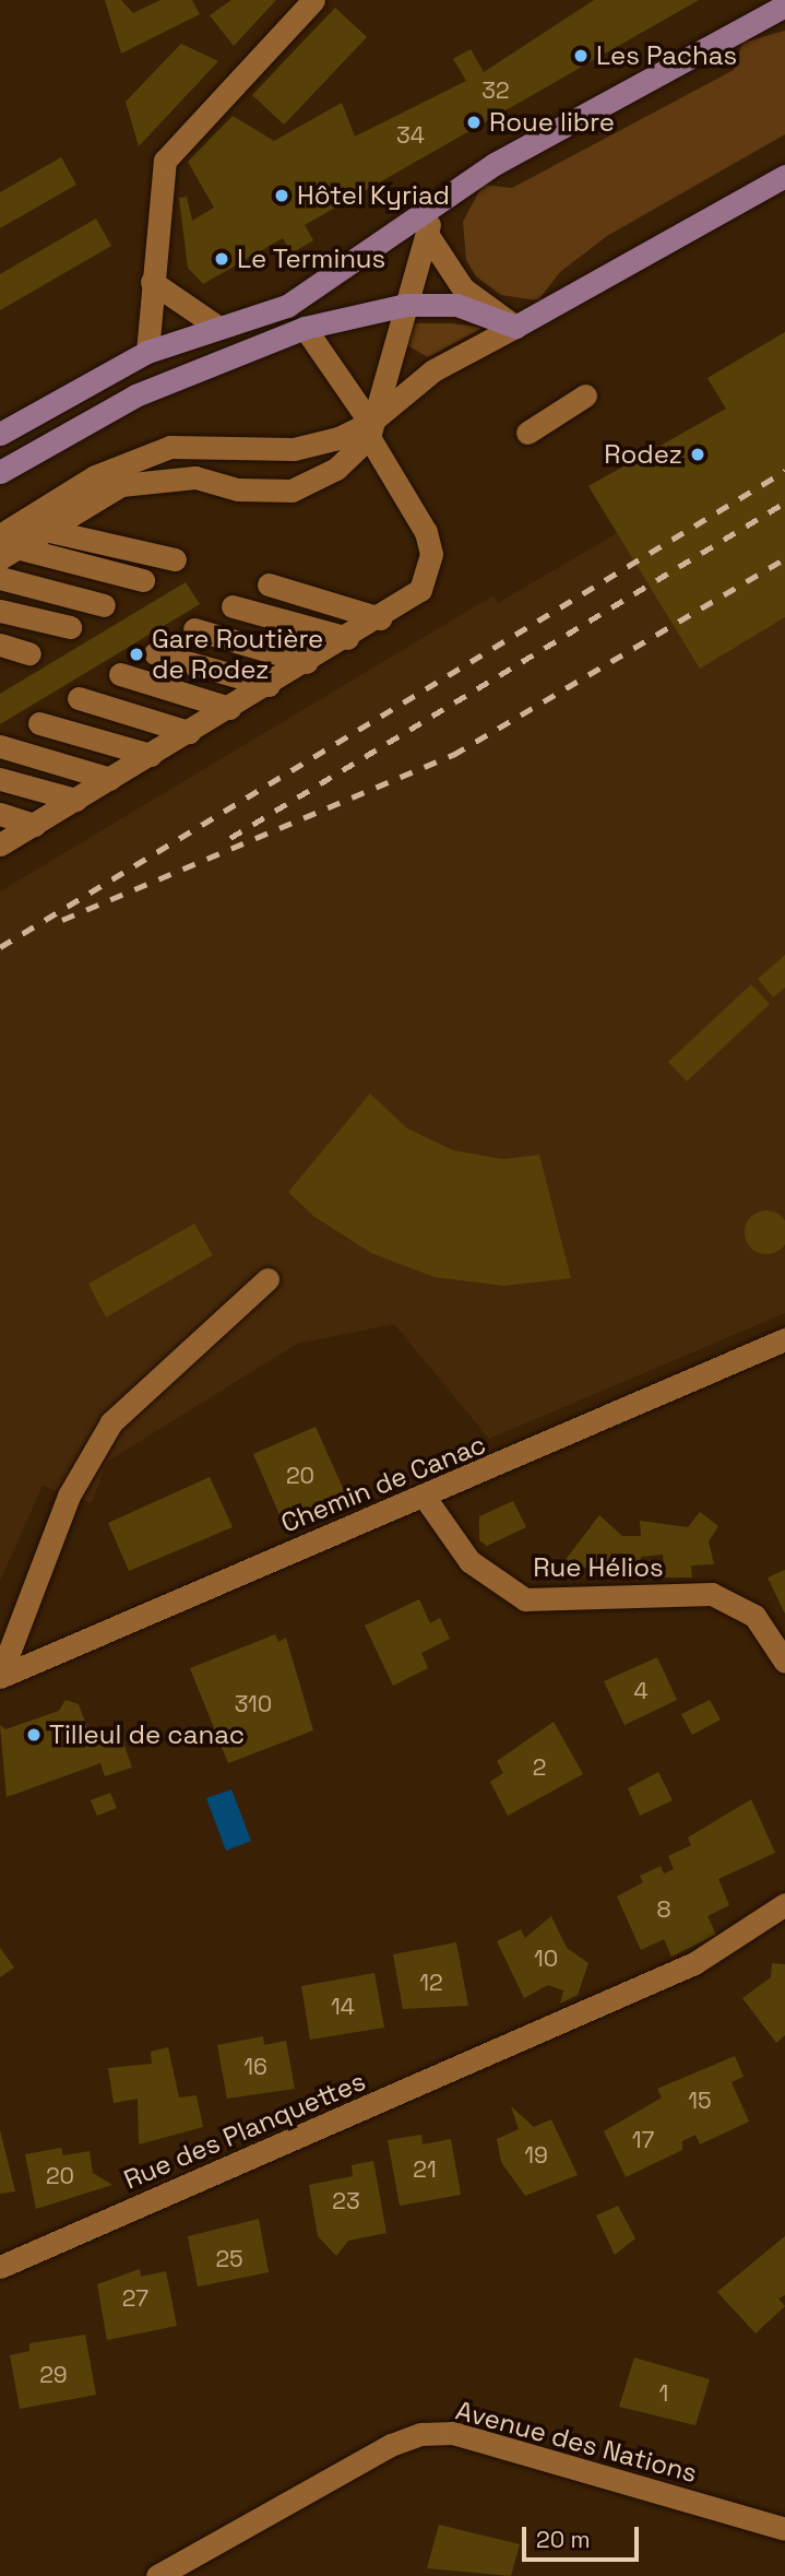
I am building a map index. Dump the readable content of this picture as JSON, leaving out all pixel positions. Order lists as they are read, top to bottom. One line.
{"streets":{"street":["Chemin de Canac","Rue Hélios","Rue des Planquettes","Avenue des Nations"]},"crossings":[["Chemin de Canac","Rue Hélios"]],"places":["Les Pachas","Roue libre","Hôtel Kyriad","Le Terminus","Rodez","Gare Routière de Rodez","Tilleul de canac"],"house_numbers":["32","34","20","4","310","2","8","10","12","14","16","15","17","19","21","20","23","25","27","29","1"],"scale_bar":"20 m"}
